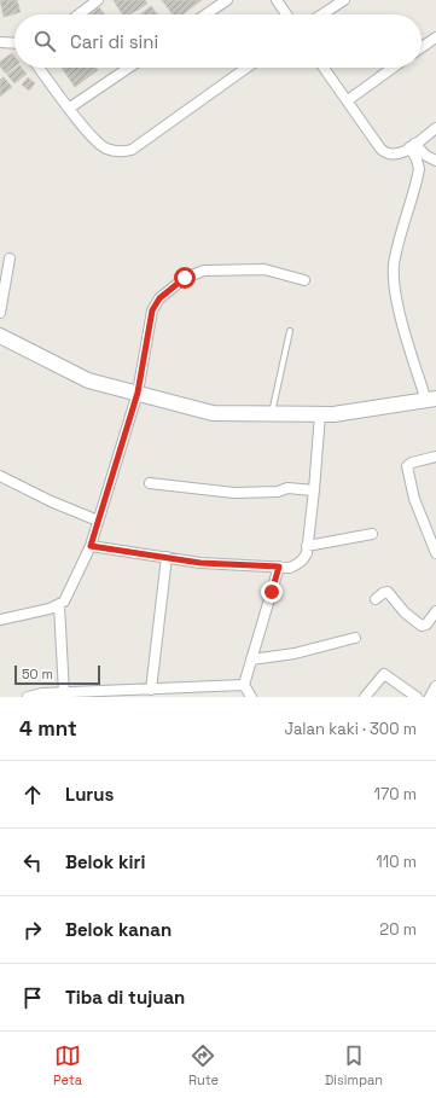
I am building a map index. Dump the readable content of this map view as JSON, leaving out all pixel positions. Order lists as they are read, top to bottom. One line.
{"scale_bar":"50 m","page":{"search":"Cari di sini","scale":"50 m","heading":["4 mnt","Jalan kaki · 300 m"],"list":[["Lurus","170 m"],["Belok kiri","110 m"],["Belok kanan","20 m"],"Tiba di tujuan"],"nav":["Peta","Rute","Disimpan"]}}
